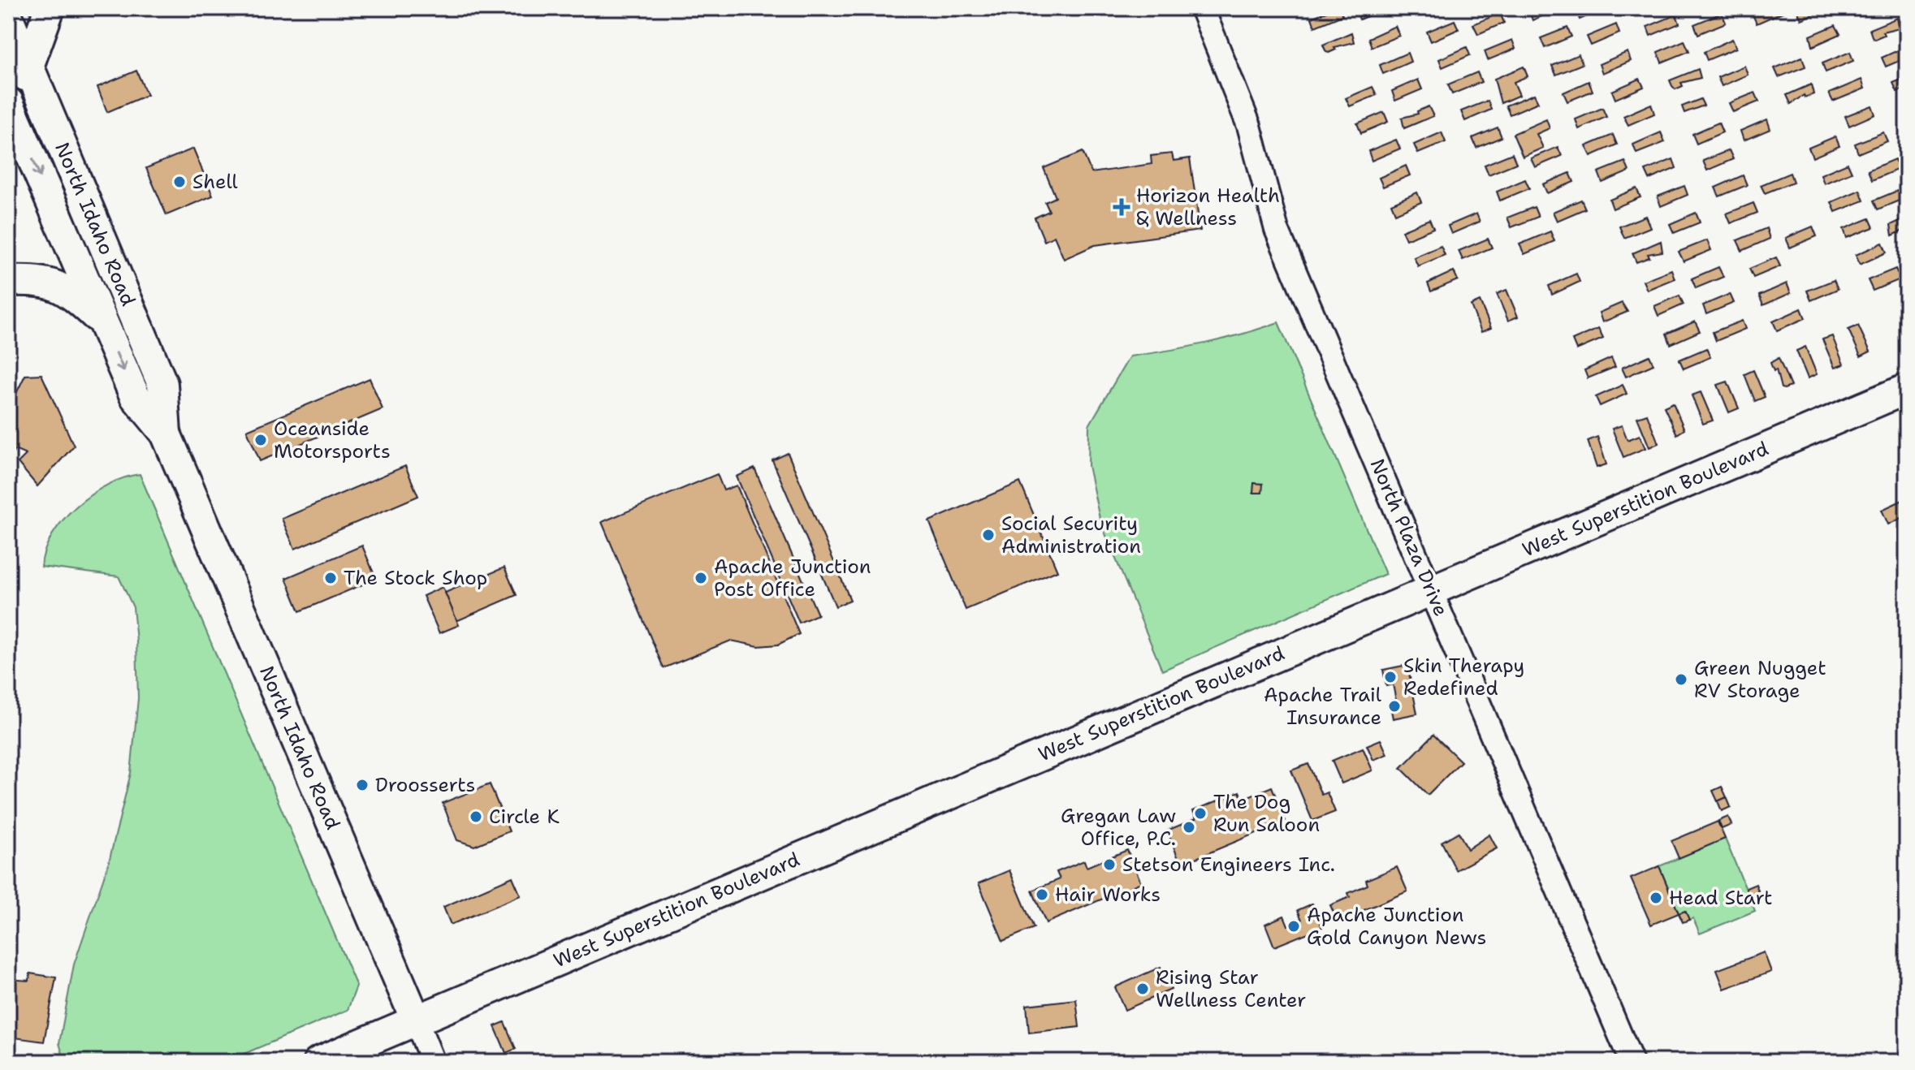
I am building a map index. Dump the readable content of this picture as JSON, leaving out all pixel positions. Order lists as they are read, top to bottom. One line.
{"streets":{"main road":["North Idaho Road","West Superstition Boulevard"],"street":["North Plaza Drive"]},"crossings":[["North Idaho Road","West Superstition Boulevard"],["West Superstition Boulevard","North Plaza Drive"]],"places":{"other":["Shell","Oceanside Motorsports","Social Security Administration","The Stock Shop","Apache Junction Post Office","Skin Therapy Redefined","Green Nugget RV Storage","Apache Trail Insurance","Droosserts","The Dog Run Saloon","Circle K","Gregan Law Office, P.C.","Stetson Engineers Inc.","Hair Works","Head Start","Apache Junction Gold Canyon News","Rising Star Wellness Center"],"health":["Horizon Health & Wellness"]}}
